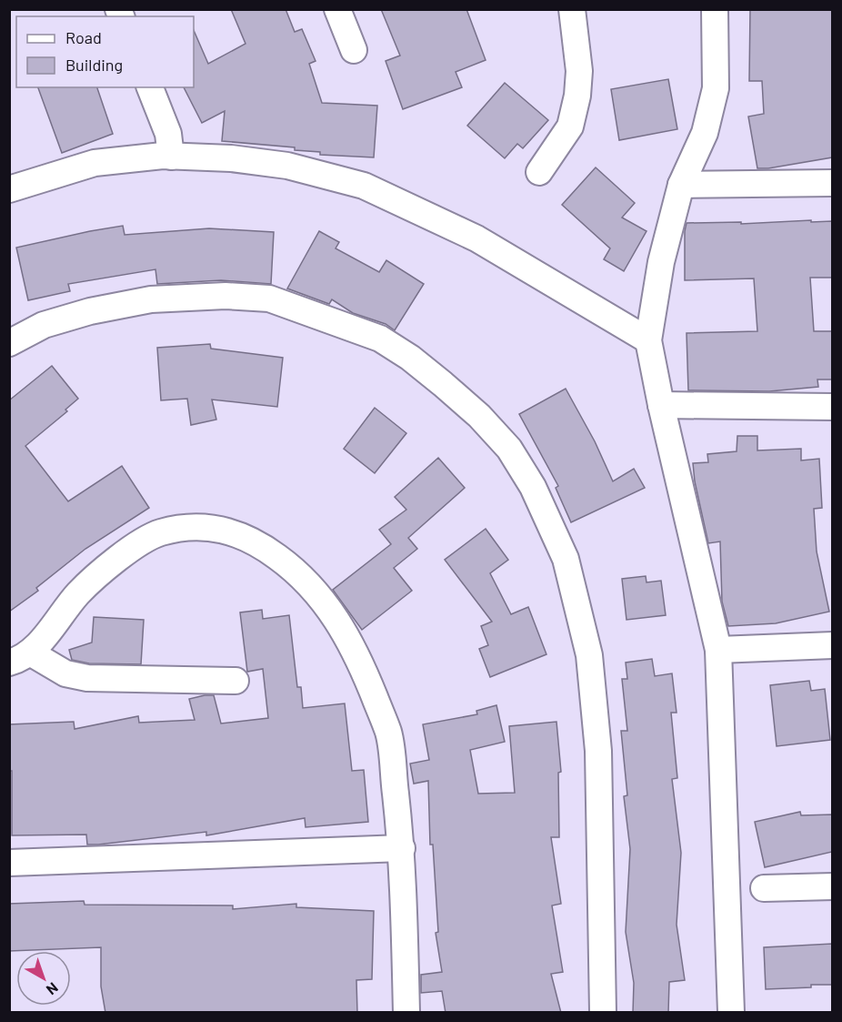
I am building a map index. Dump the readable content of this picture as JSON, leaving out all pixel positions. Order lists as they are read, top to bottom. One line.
{"legend":["Road","Building"],"north":"bottom right"}
